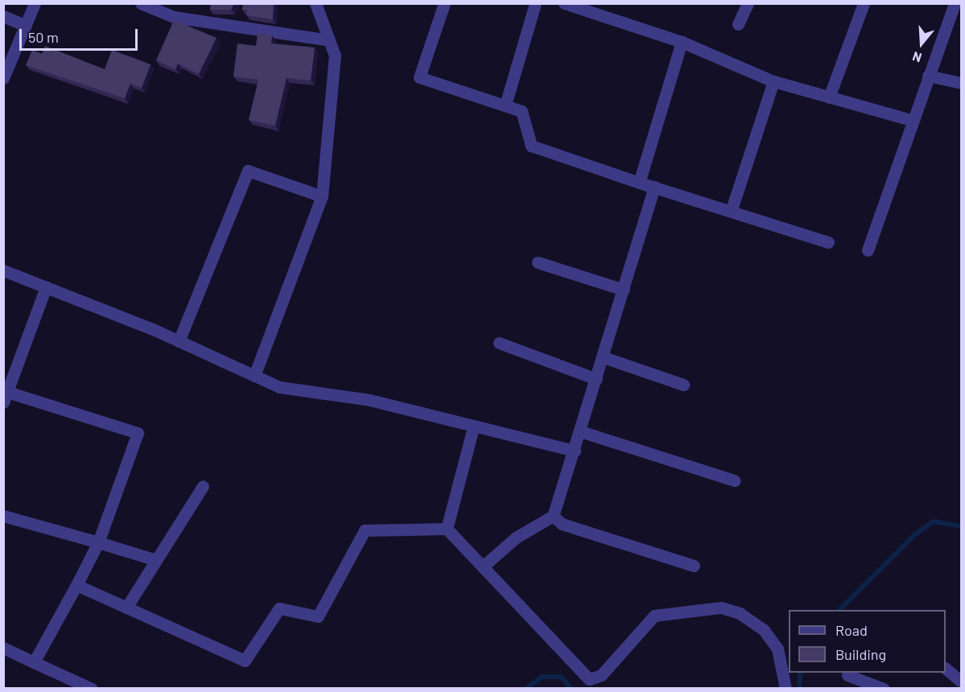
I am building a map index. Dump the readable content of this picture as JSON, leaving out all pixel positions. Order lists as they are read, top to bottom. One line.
{"legend":["Road","Building"],"scale_bar":"50 m","north":"bottom"}
